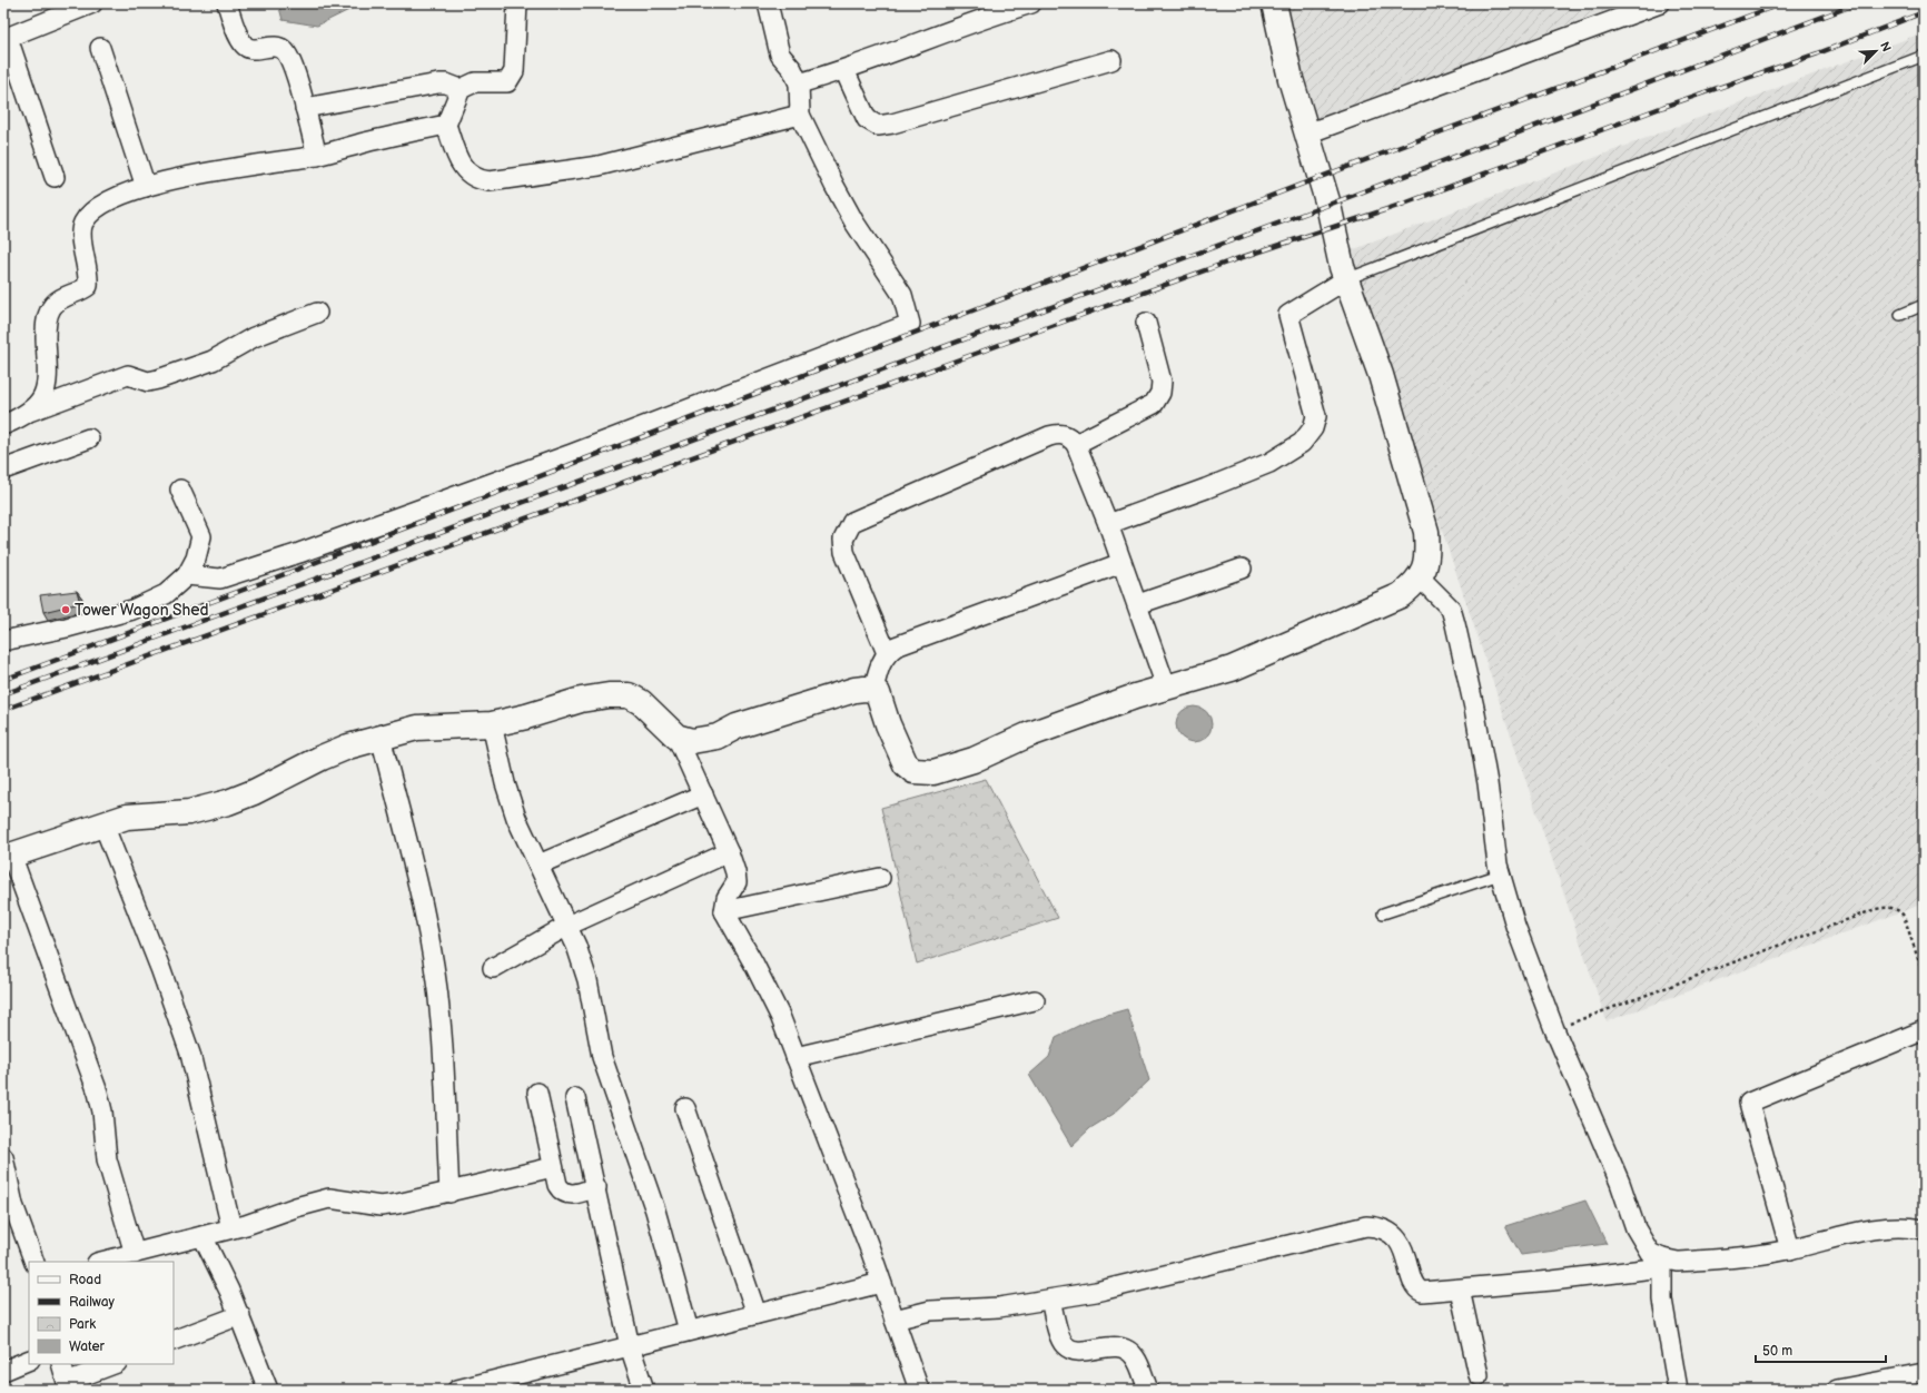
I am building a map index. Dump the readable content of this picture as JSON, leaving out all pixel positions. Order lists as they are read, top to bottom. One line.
{"places":["Tower Wagon Shed"],"legend":["Road","Railway","Park","Water"],"scale_bar":"50 m","north":"top right"}
